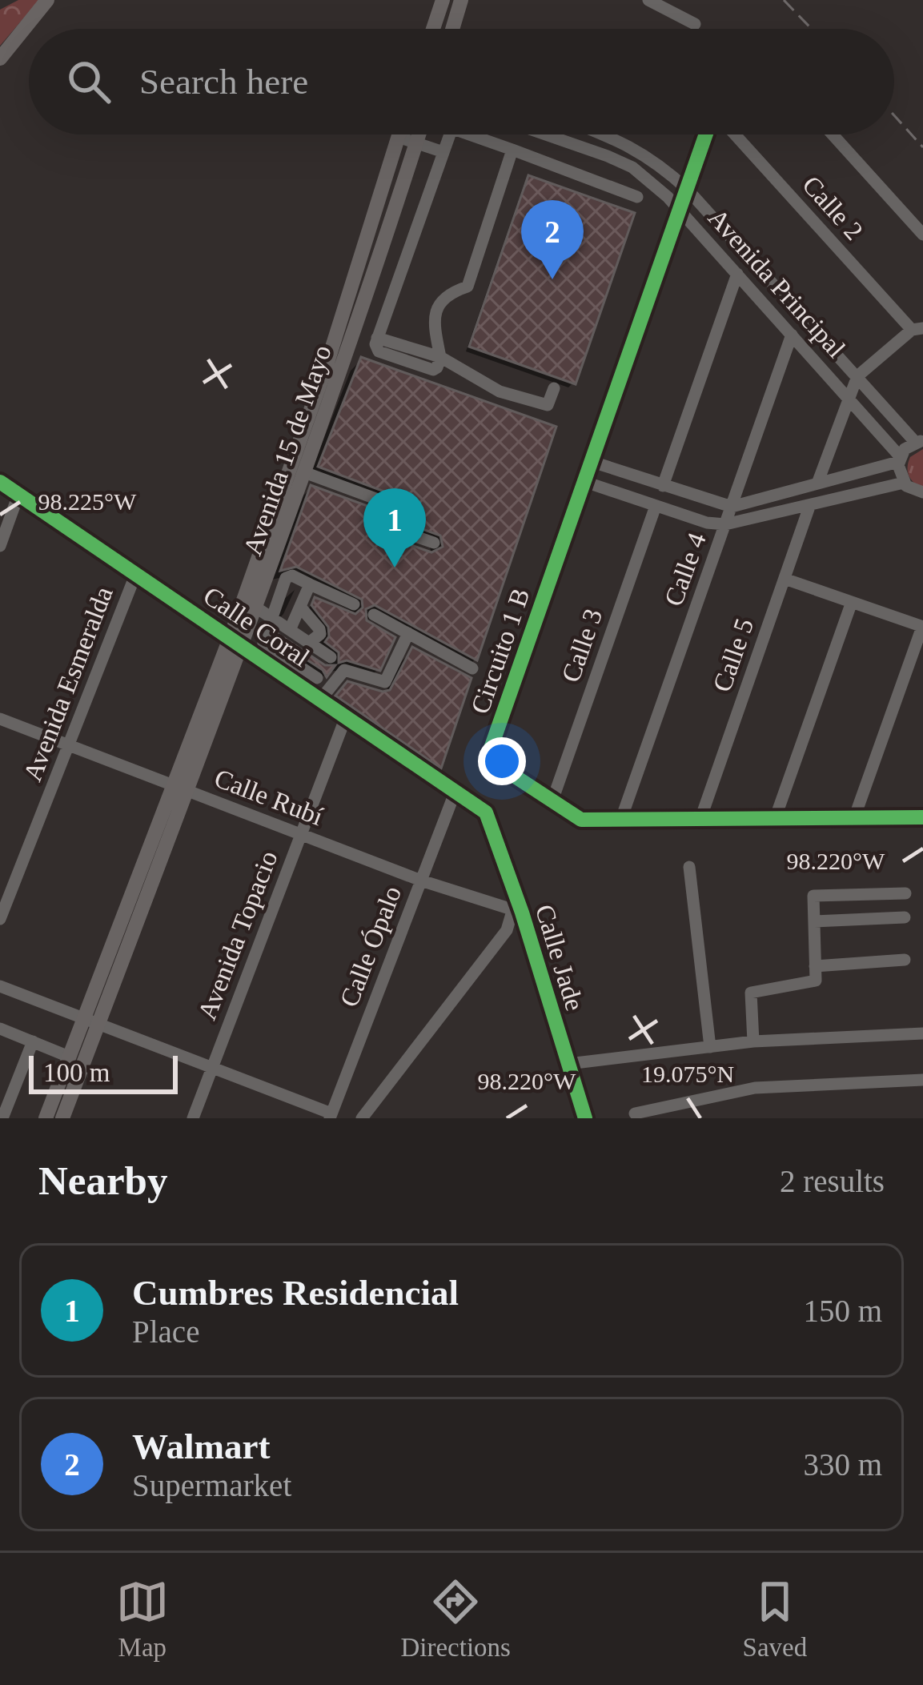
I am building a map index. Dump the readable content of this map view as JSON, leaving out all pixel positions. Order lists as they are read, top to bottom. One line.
{"streets":{"main road":["Avenida 15 de Mayo"],"street":["Calle 2","Avenida Principal","Calle 4","Calle Coral","Calle 3","Circuito 1 B","Calle 5","Avenida Esmeralda","Calle Rubí","Avenida Topacio","Calle Ópalo","Calle Jade"]},"crossings":[["Avenida Principal","Calle 4"],["Avenida Principal","Circuito 1 B"],["Avenida 15 de Mayo","Calle Coral"],["Avenida 15 de Mayo","Calle Rubí"],["Calle 4","Circuito 1 B"],["Calle Coral","Avenida Esmeralda"],["Calle Coral","Avenida Topacio"],["Calle Coral","Calle Ópalo"],["Calle Coral","Calle Jade"],["Calle 3","Circuito 1 B"],["Circuito 1 B","Calle 5"],["Avenida Esmeralda","Calle Rubí"],["Calle Rubí","Avenida Topacio"],["Calle Rubí","Calle Ópalo"],["Calle Rubí","Calle Jade"]],"scale_bar":"100 m","page":{"search":"Search here","pins":["2","1"],"scale":"100 m","heading":["Nearby","2 results"],"list":[{"mark":"1","name":"Cumbres Residencial","note":"Place","value":"150 m"},{"mark":"2","name":"Walmart","note":"Supermarket","value":"330 m"}],"nav":["Map","Directions","Saved"]},"coordinates":["98.225°W","98.220°W","19.075°N"]}
